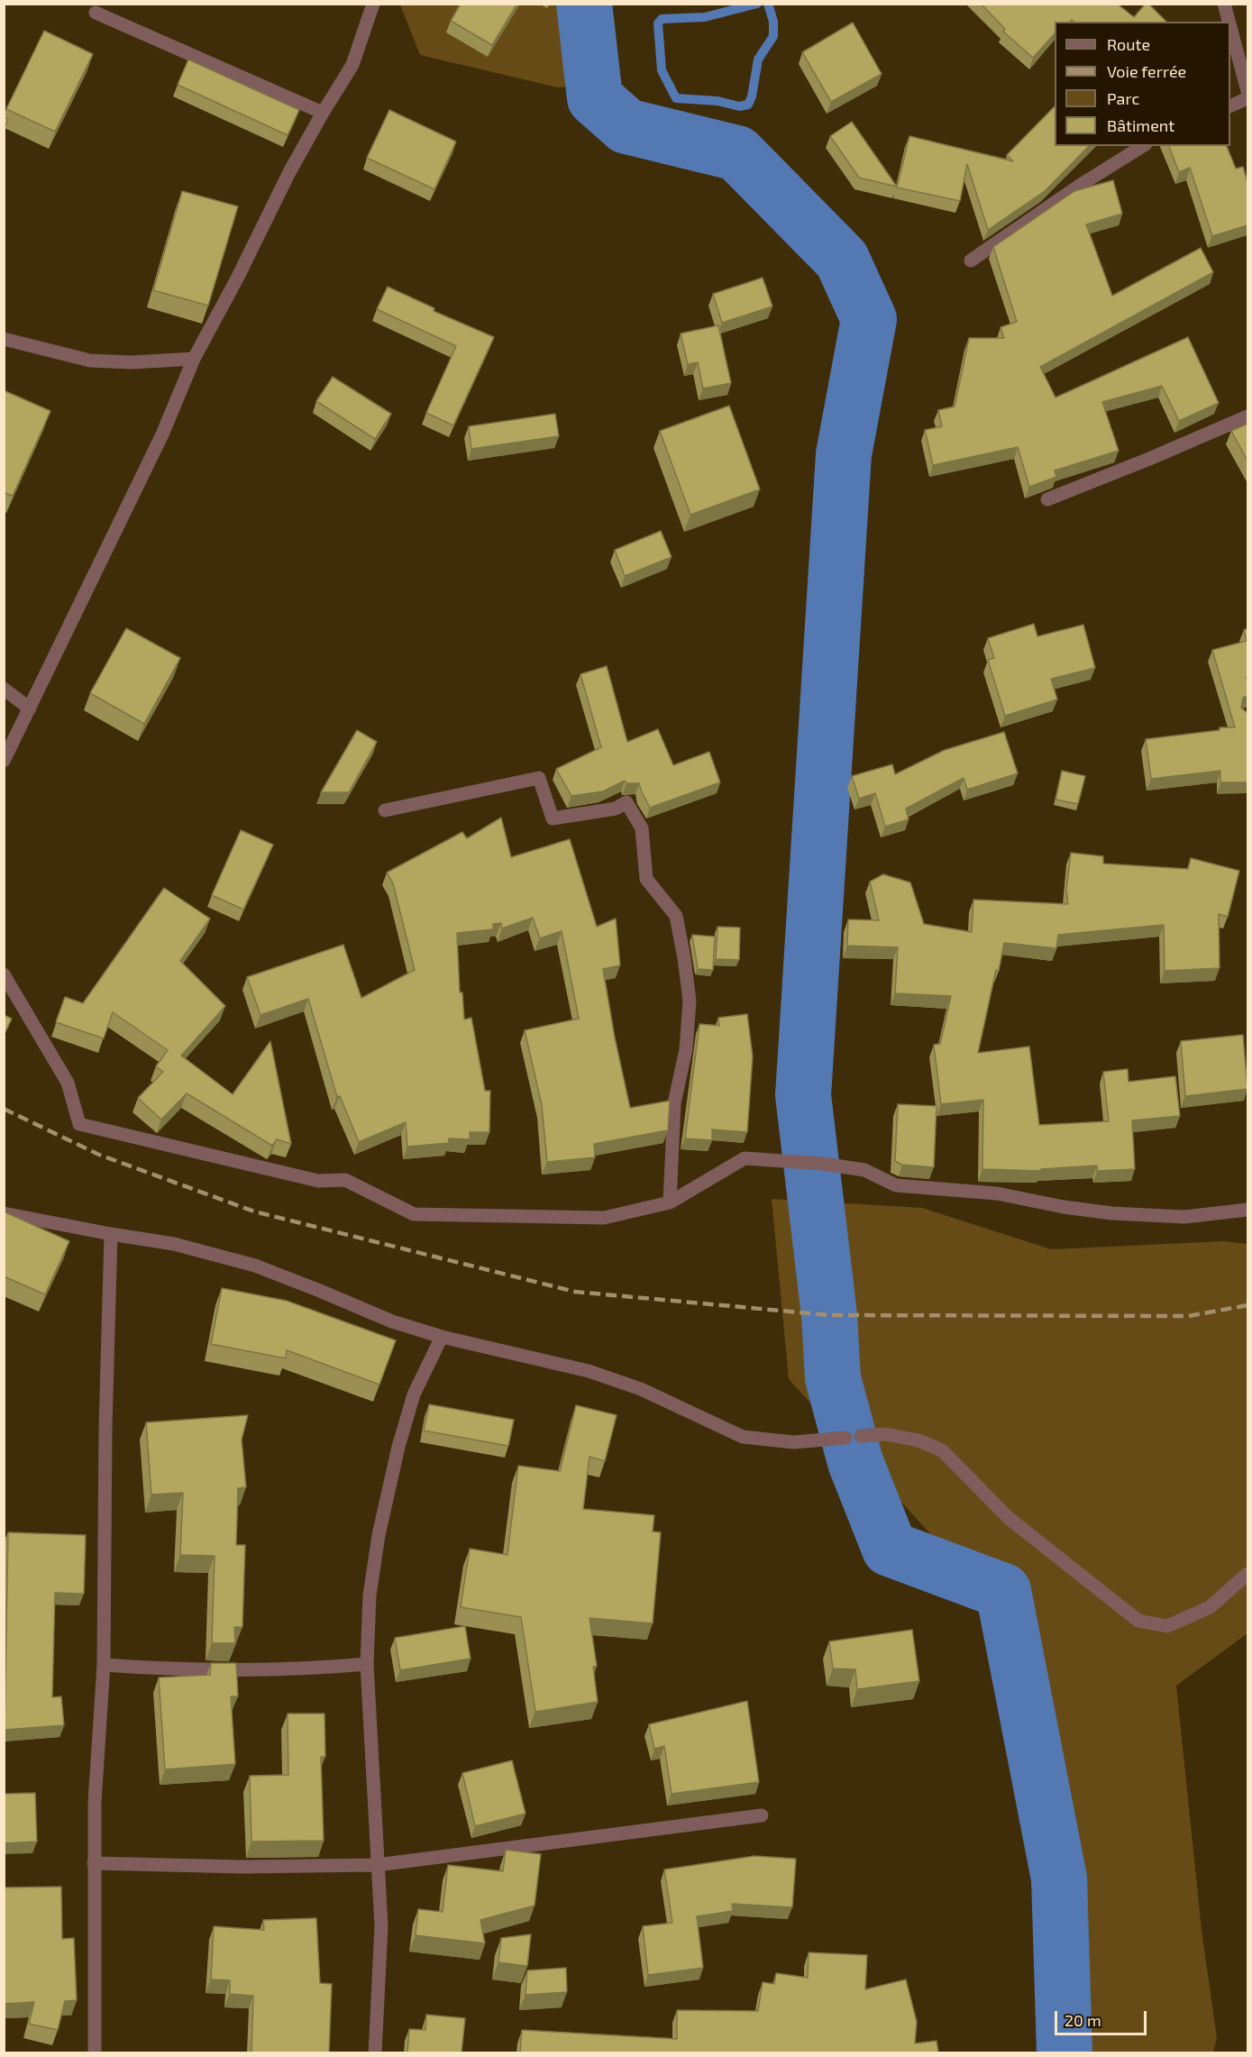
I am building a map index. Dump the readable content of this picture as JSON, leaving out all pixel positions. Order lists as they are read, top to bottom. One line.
{"legend":["Route","Voie ferrée","Parc","Bâtiment"],"scale_bar":"20 m"}
